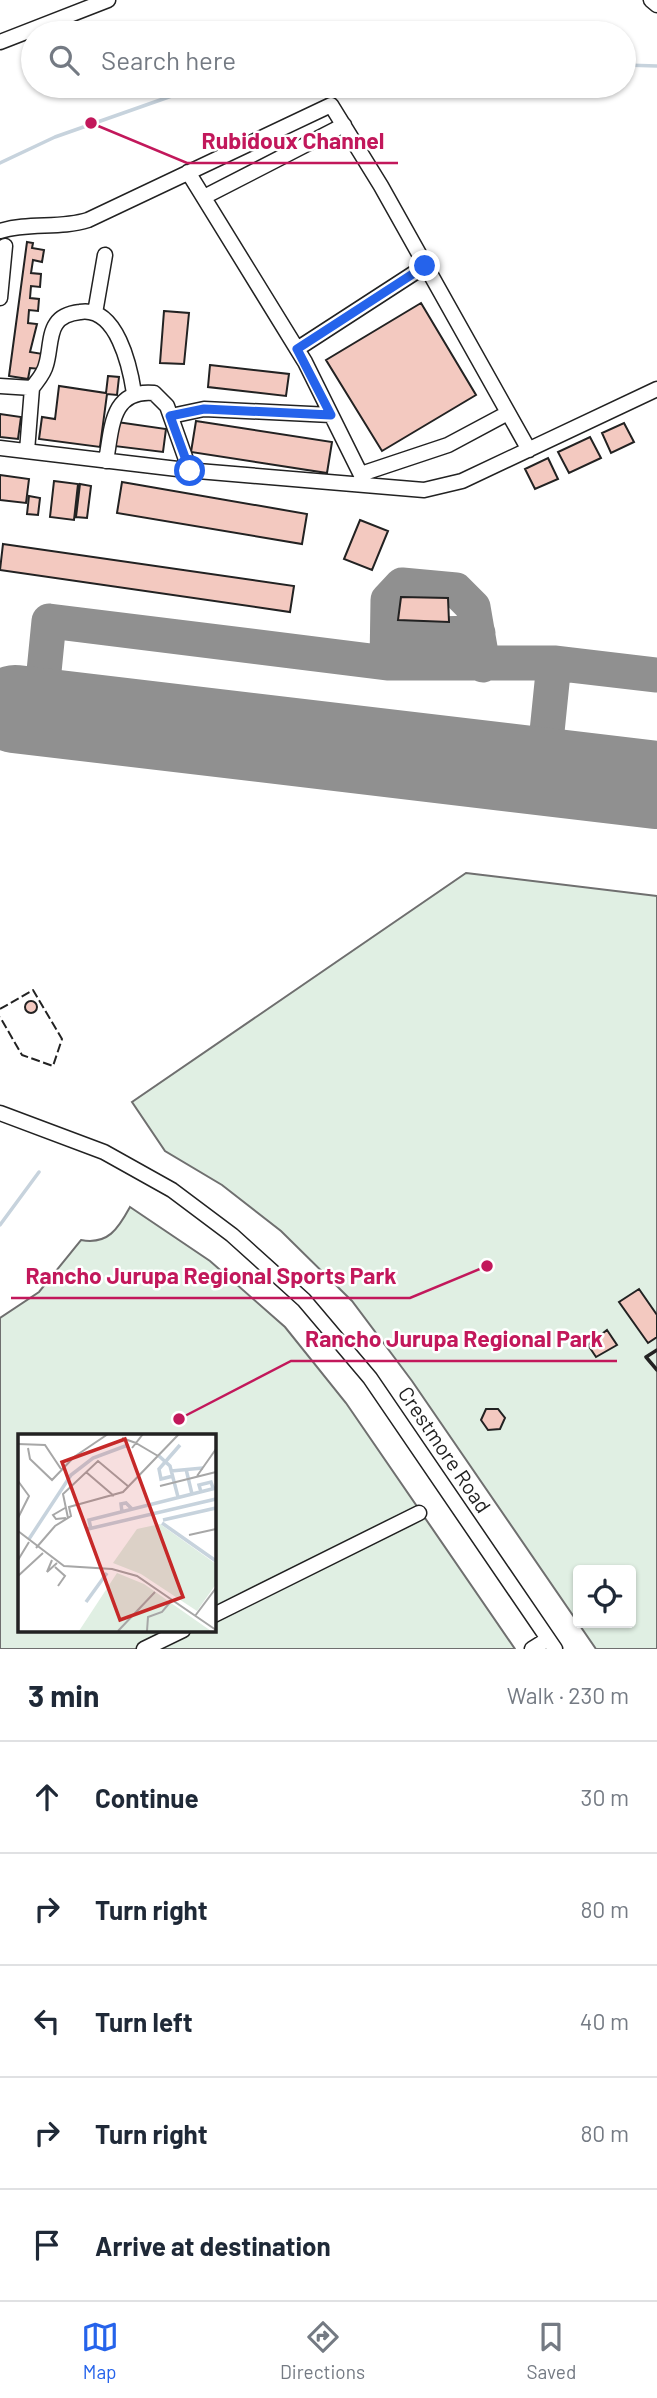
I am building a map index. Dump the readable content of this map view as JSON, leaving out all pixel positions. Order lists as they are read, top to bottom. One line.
{"streets":{"street":["Crestmore Road"]},"places":["Rubidoux Channel","Rancho Jurupa Regional Sports Park","Rancho Jurupa Regional Park"],"page":{"search":"Search here","heading":["3 min","Walk · 230 m"],"list":[["Continue","30 m"],["Turn right","80 m"],["Turn left","40 m"],["Turn right","80 m"],"Arrive at destination"],"nav":["Map","Directions","Saved"]}}
